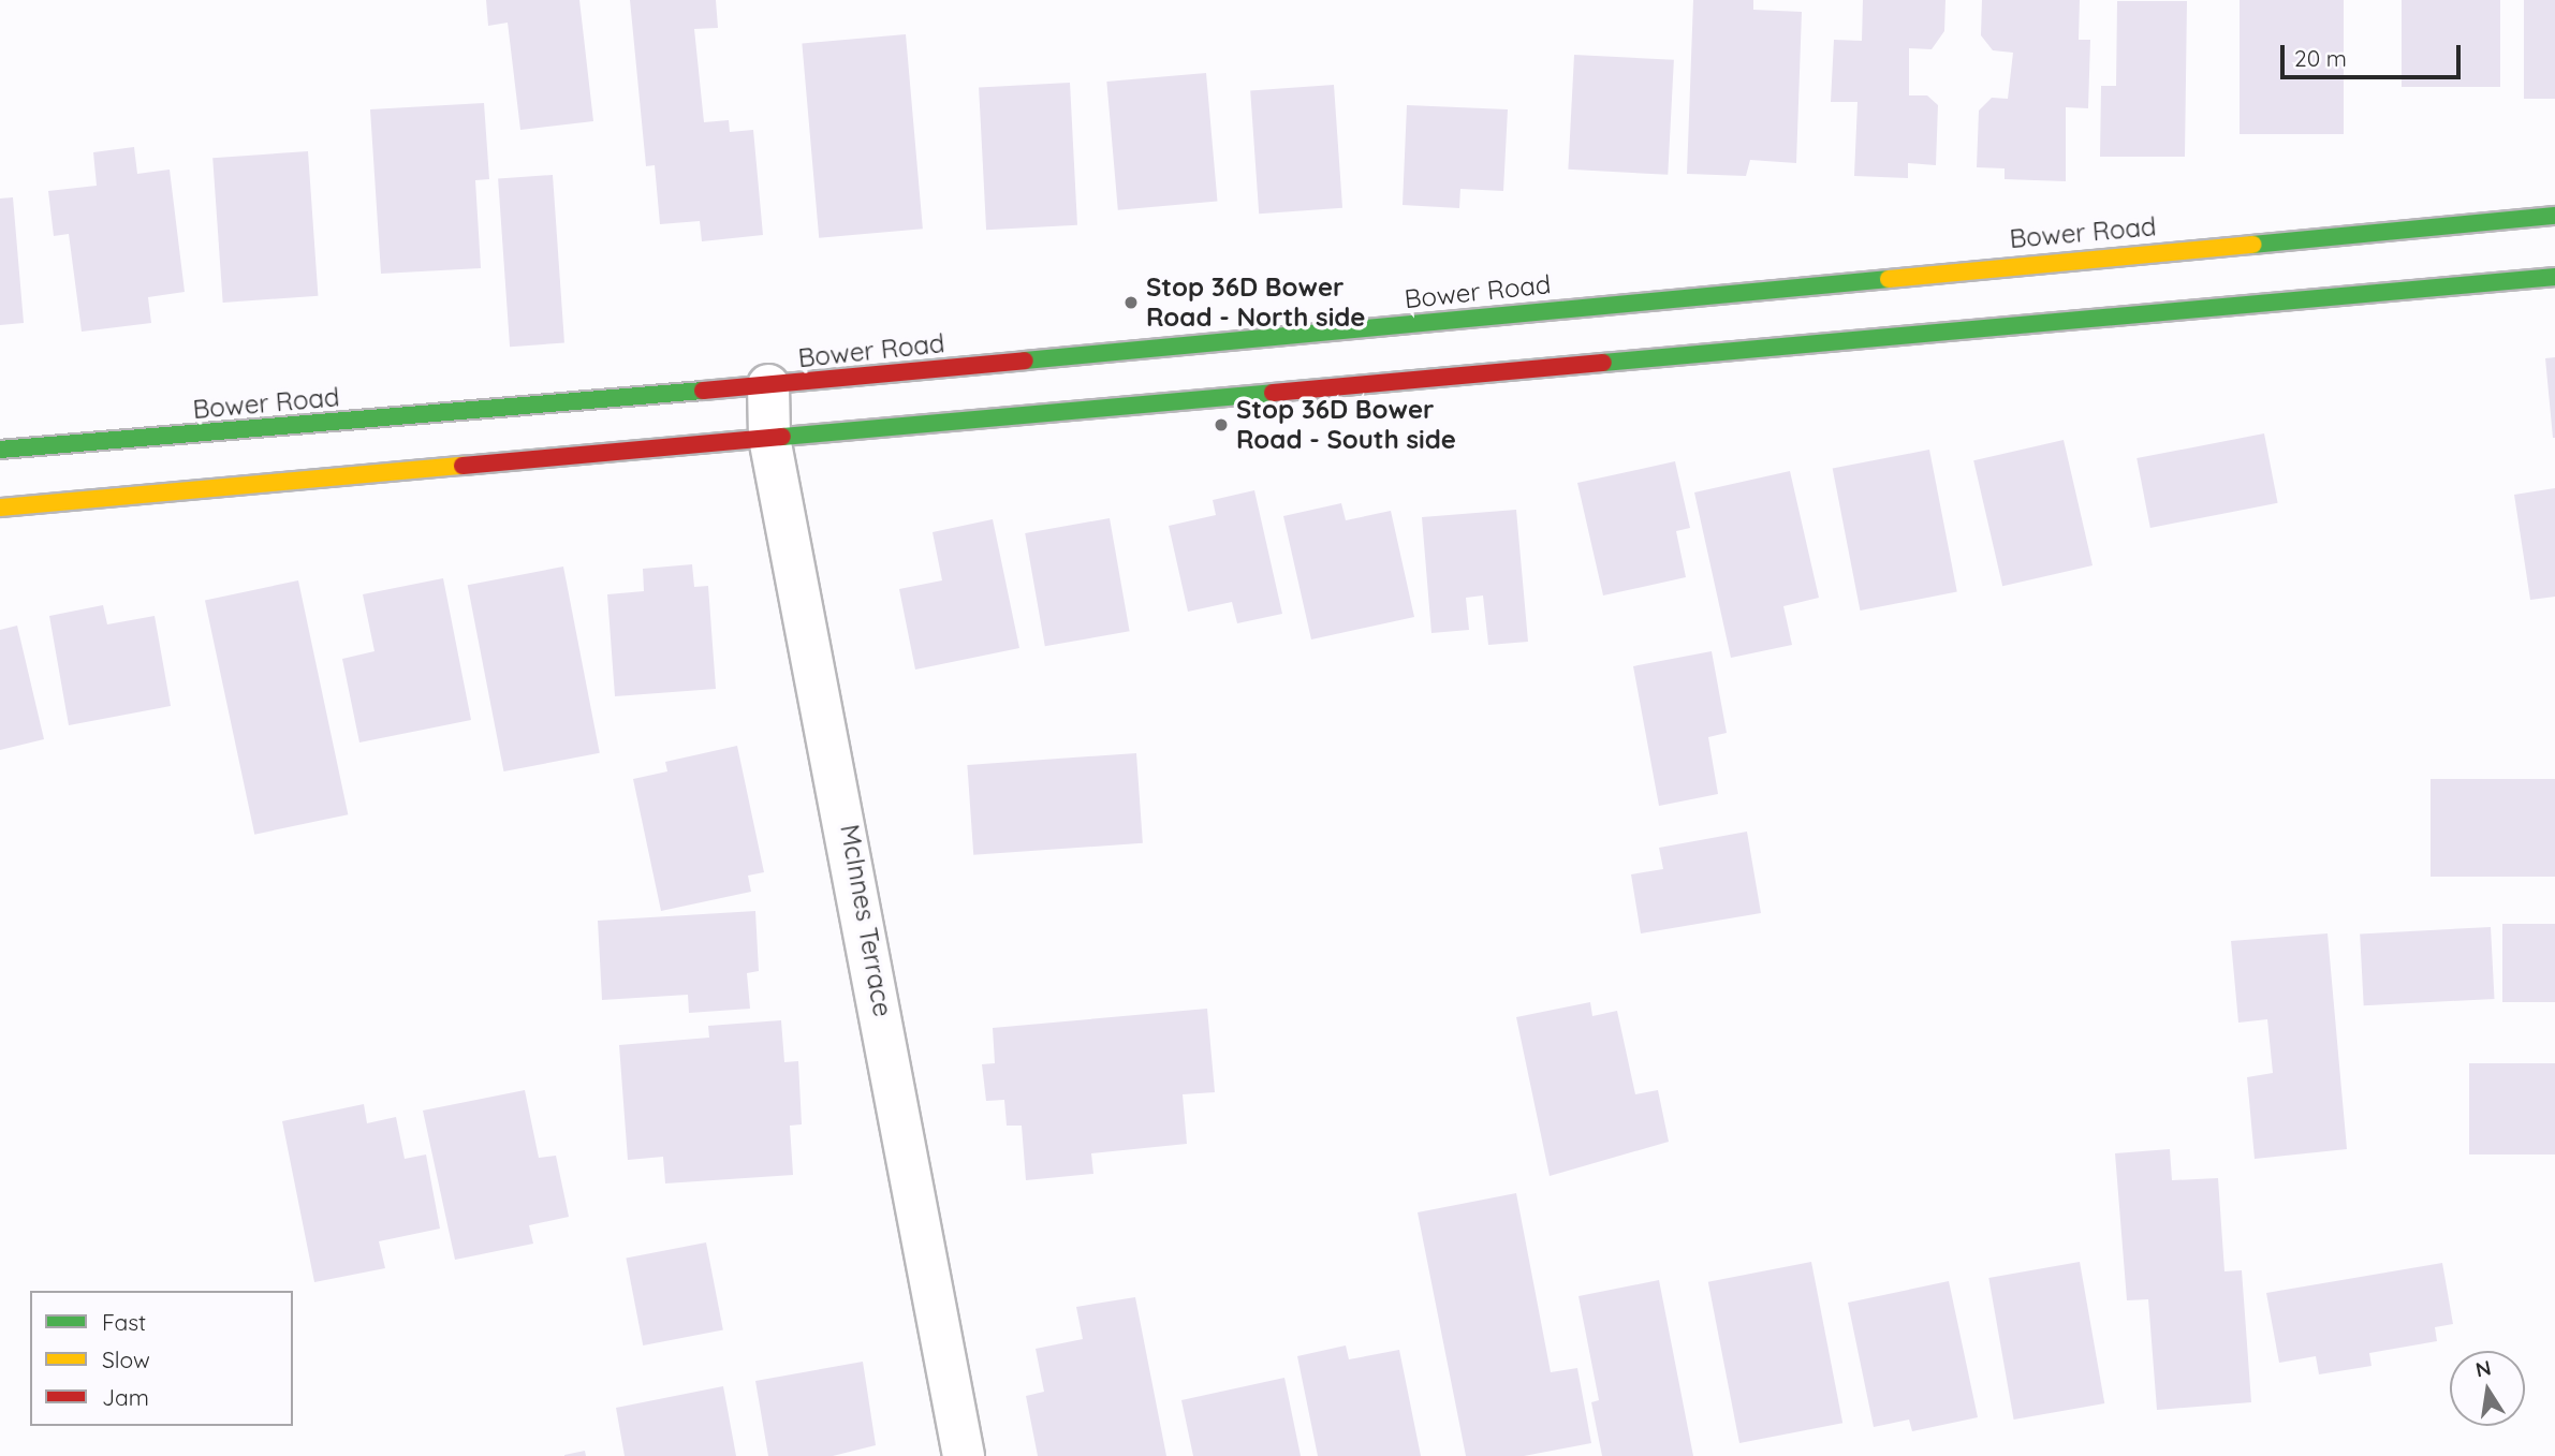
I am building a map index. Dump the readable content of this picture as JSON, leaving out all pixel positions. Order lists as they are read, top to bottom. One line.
{"streets":{"main road":["Bower Road"],"street":["McInnes Terrace"]},"crossings":[["Bower Road","McInnes Terrace"]],"places":["Stop 36D Bower Road - North side","Stop 36D Bower Road - South side"],"legend":["Fast","Slow","Jam"],"scale_bar":"20 m","north":"top"}
